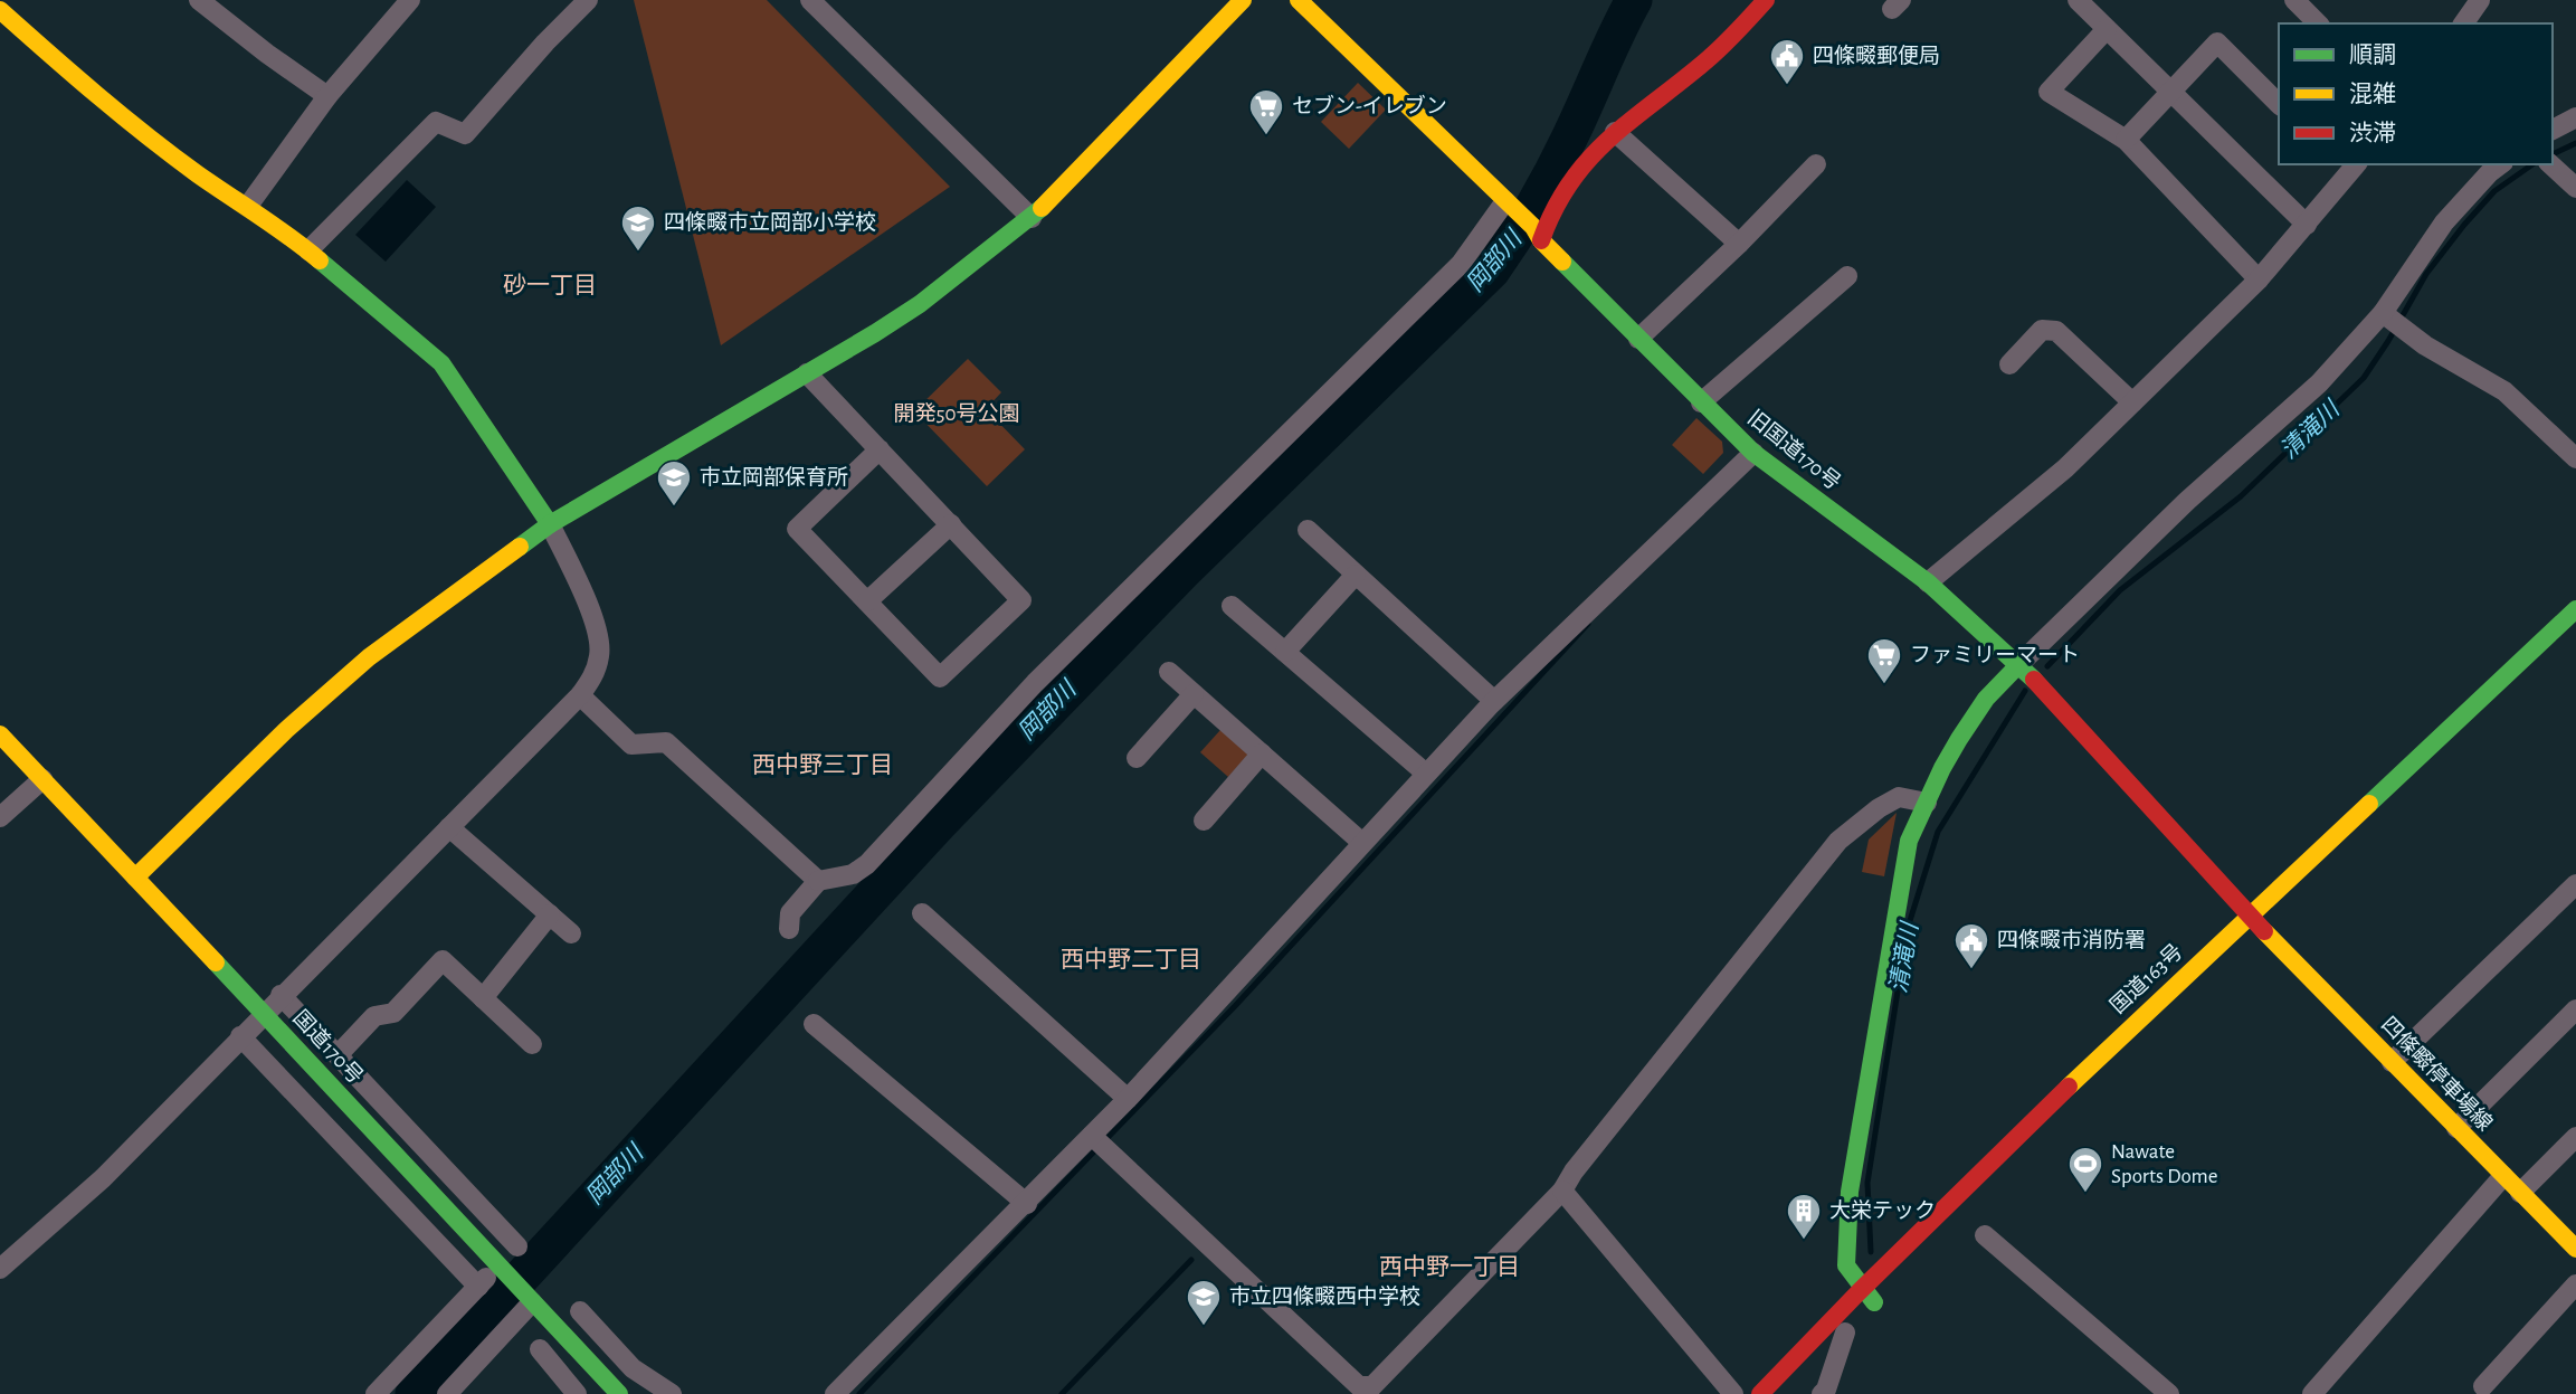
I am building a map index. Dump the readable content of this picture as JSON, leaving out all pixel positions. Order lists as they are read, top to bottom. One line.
{"streets":{"main road":["旧国道170号","国道163号","国道170号","四條畷停車場線"]},"crossings":[["旧国道170号","国道163号"],["旧国道170号","四條畷停車場線"]],"districts":["砂一丁目","西中野三丁目","西中野二丁目","西中野一丁目"],"water":["岡部川","清滝川"],"parks":["開発50号公園"],"places":{"public building":["四條畷郵便局","四條畷市消防署"],"supermarket":["セブン-イレブン","ファミリーマート"],"school or university":["四條畷市立岡部小学校","市立岡部保育所","市立四條畷西中学校"],"sports":["Nawate Sports Dome"],"building":["大栄テック"]},"legend":["順調","混雑","渋滞"]}
